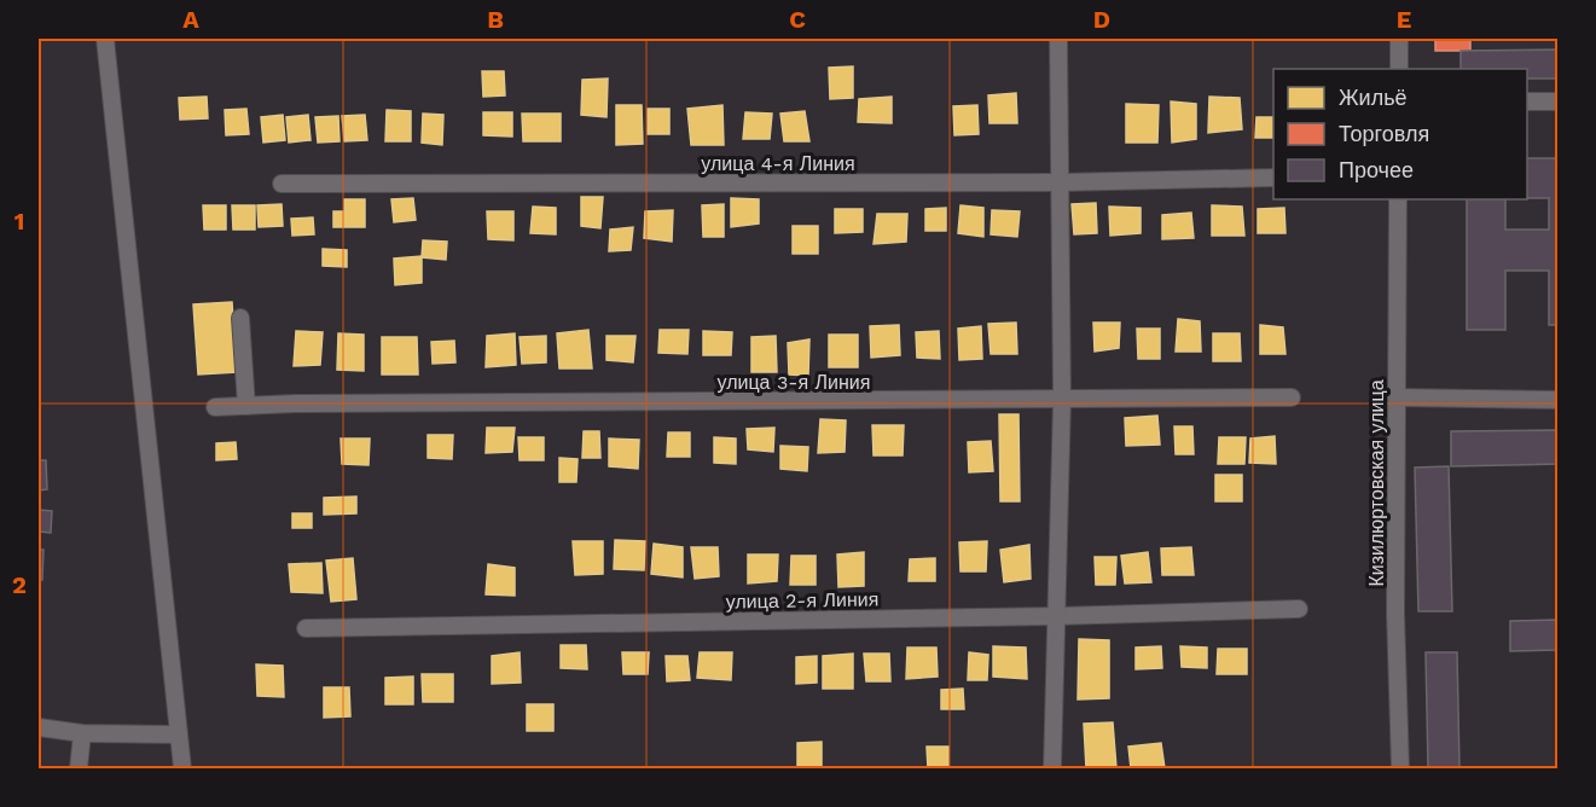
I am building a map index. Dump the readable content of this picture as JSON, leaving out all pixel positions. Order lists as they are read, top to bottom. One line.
{"streets":{"street":["улица 4-я Линия","улица 3-я Линия","Кизилюртовская улица","улица 2-я Линия"]},"legend":["Жильё","Торговля","Прочее"],"grid":{"columns":["A","B","C","D","E"],"rows":["1","2"]}}
